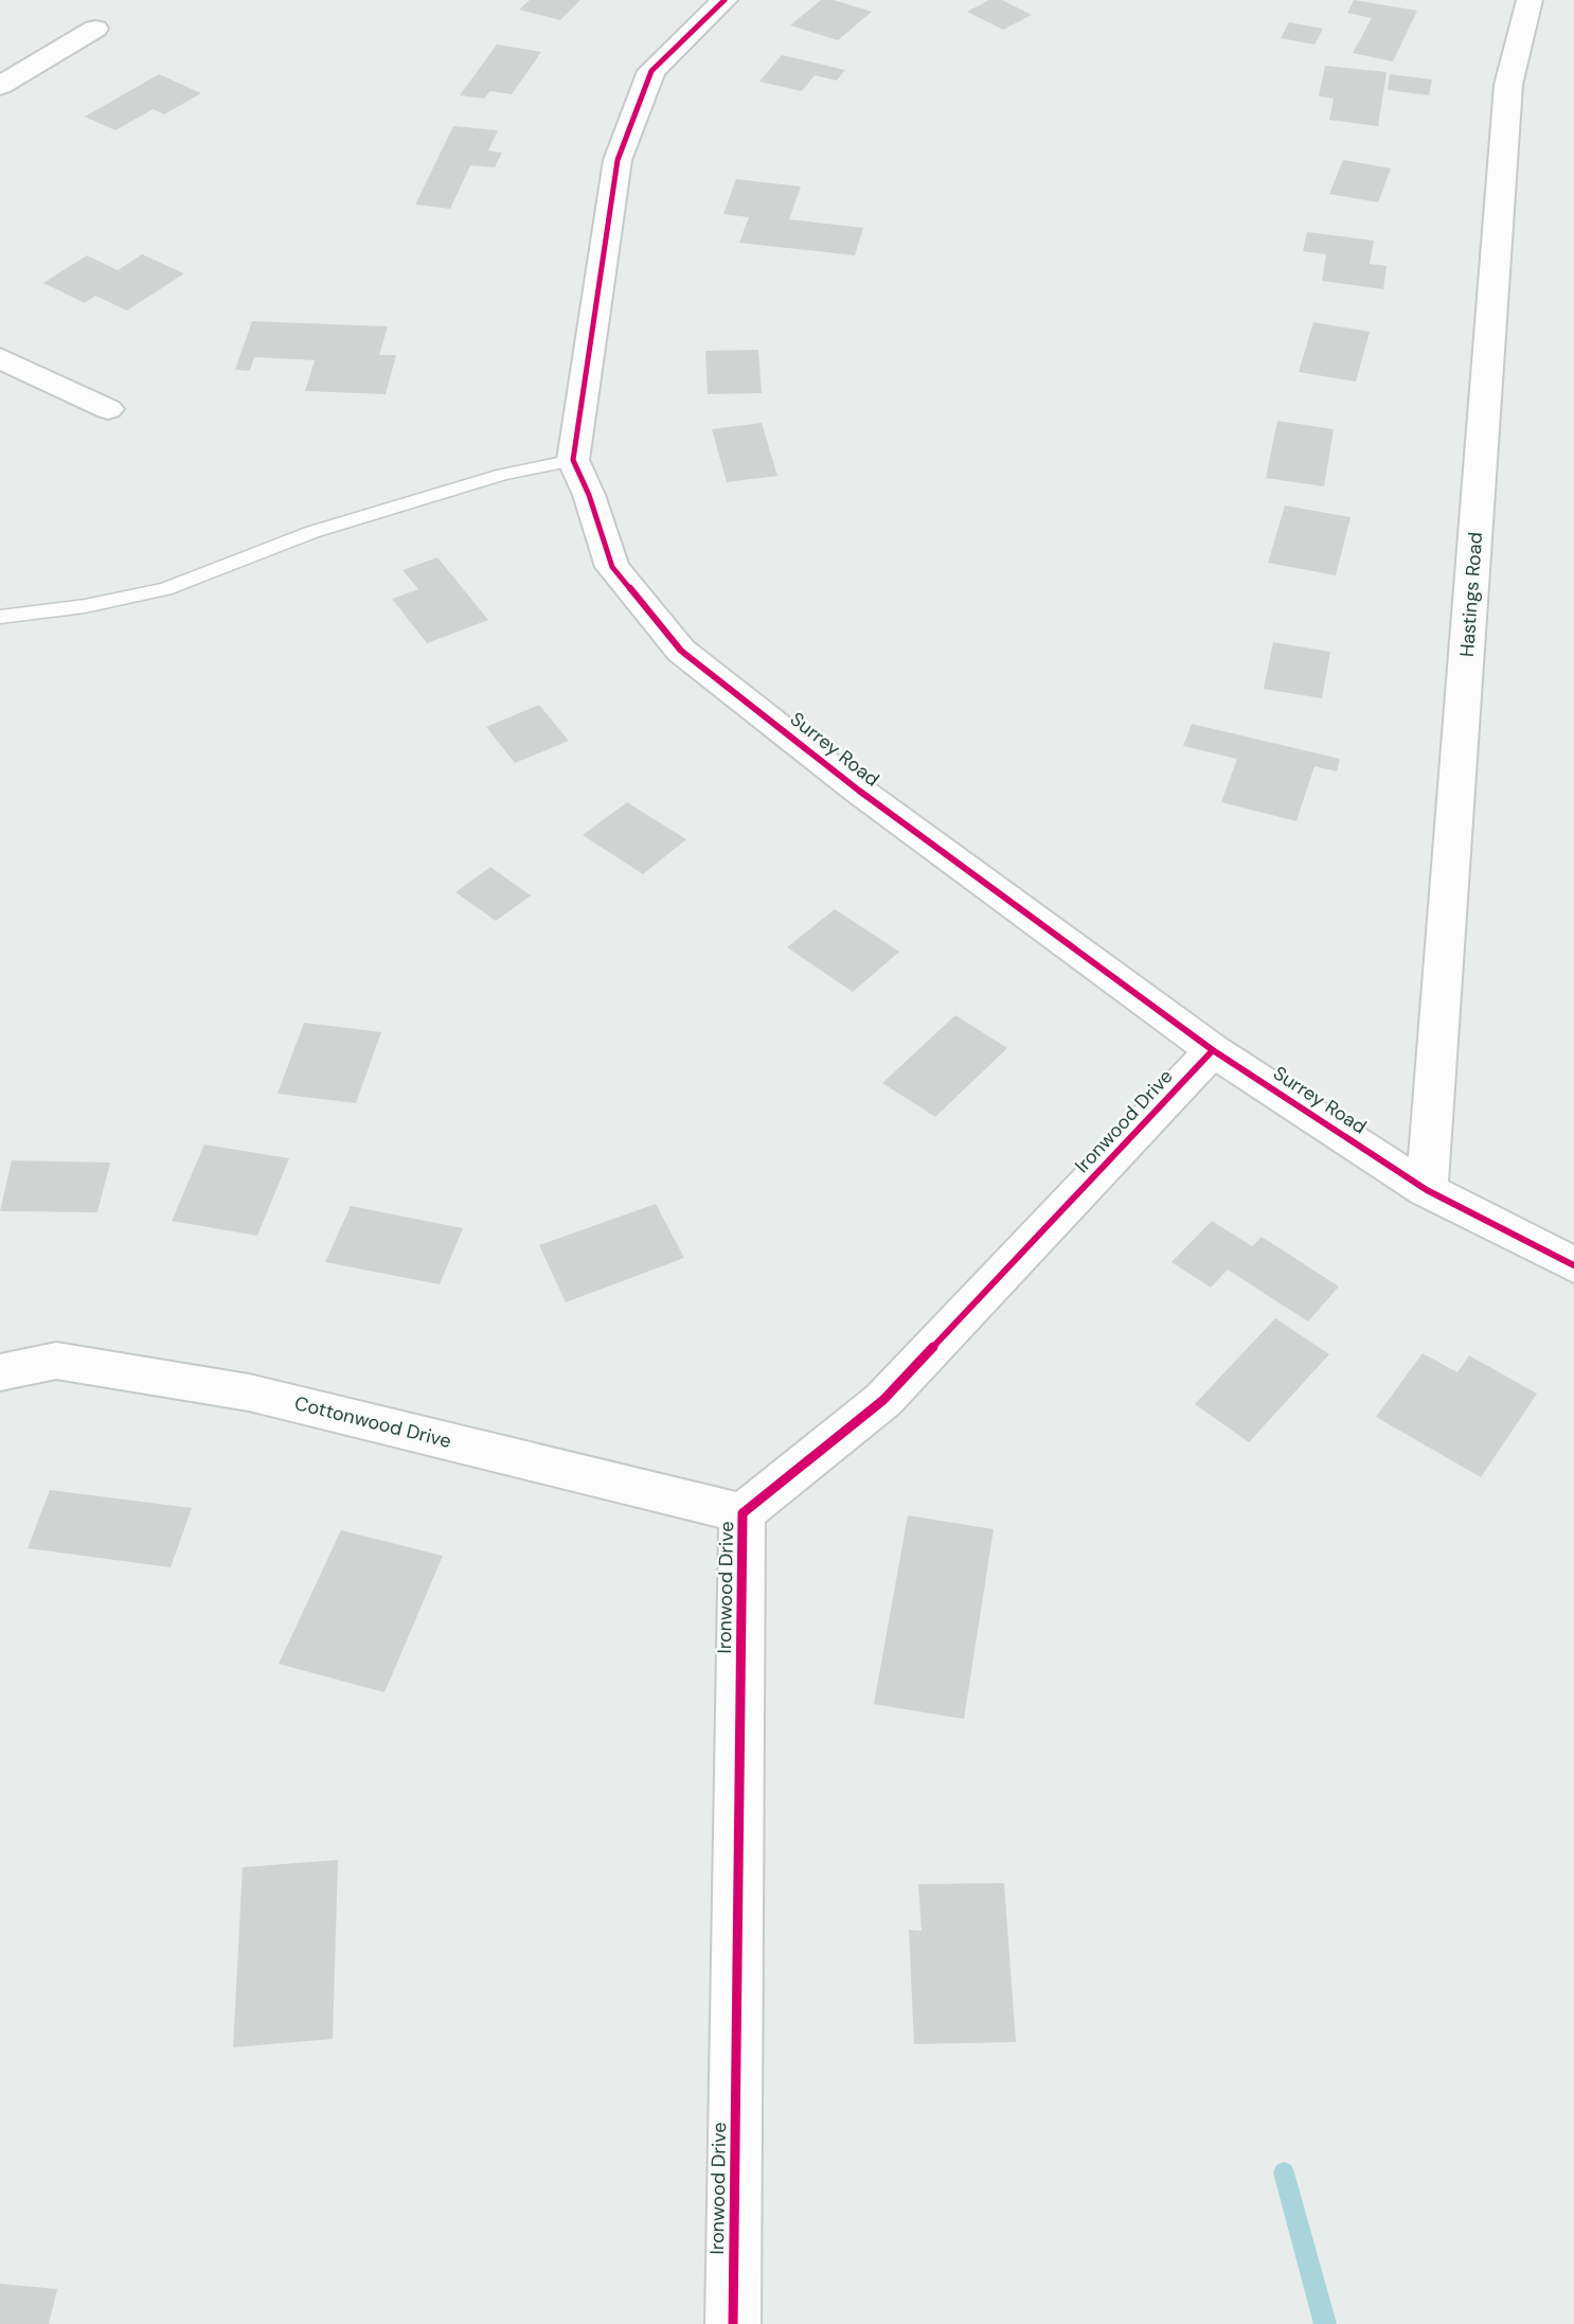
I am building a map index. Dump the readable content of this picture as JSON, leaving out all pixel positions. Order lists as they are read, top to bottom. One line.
{"streets":{"street":["Hastings Road","Surrey Road","Ironwood Drive","Cottonwood Drive"]},"crossings":[["Hastings Road","Surrey Road"],["Surrey Road","Ironwood Drive"],["Ironwood Drive","Cottonwood Drive"]]}
